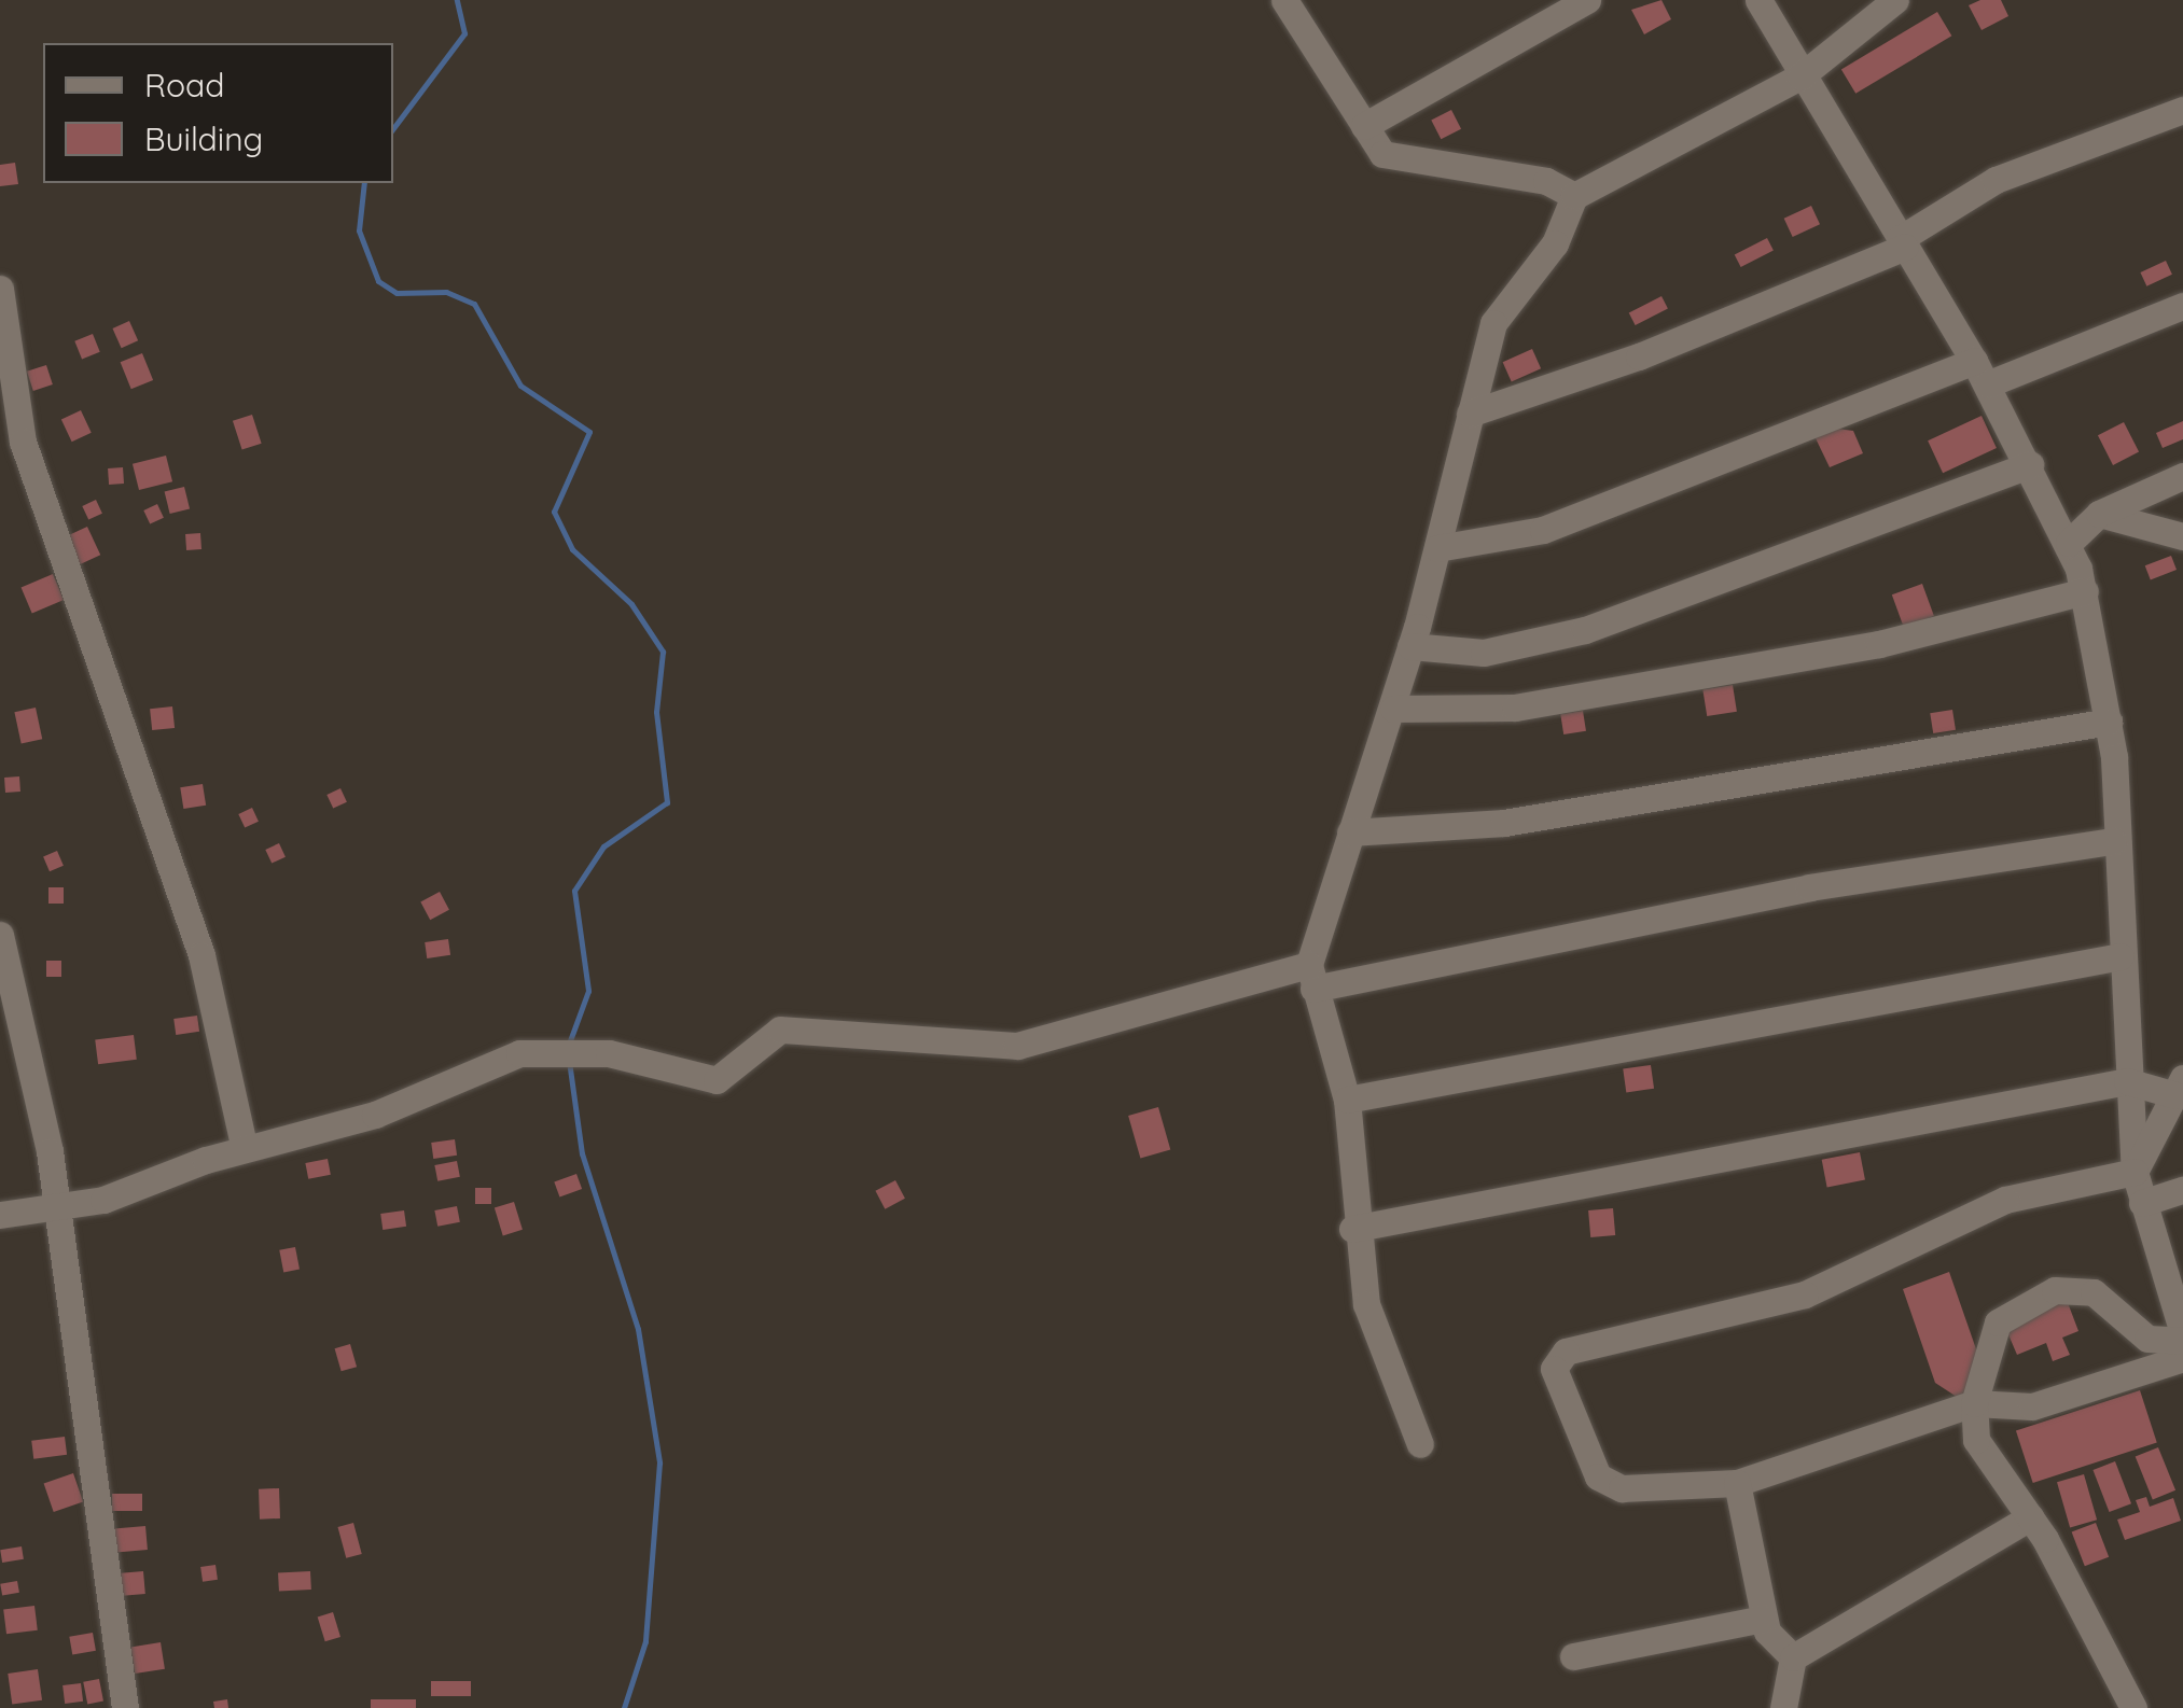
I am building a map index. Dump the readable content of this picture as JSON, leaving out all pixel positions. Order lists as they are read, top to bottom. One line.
{"legend":["Road","Building"]}
